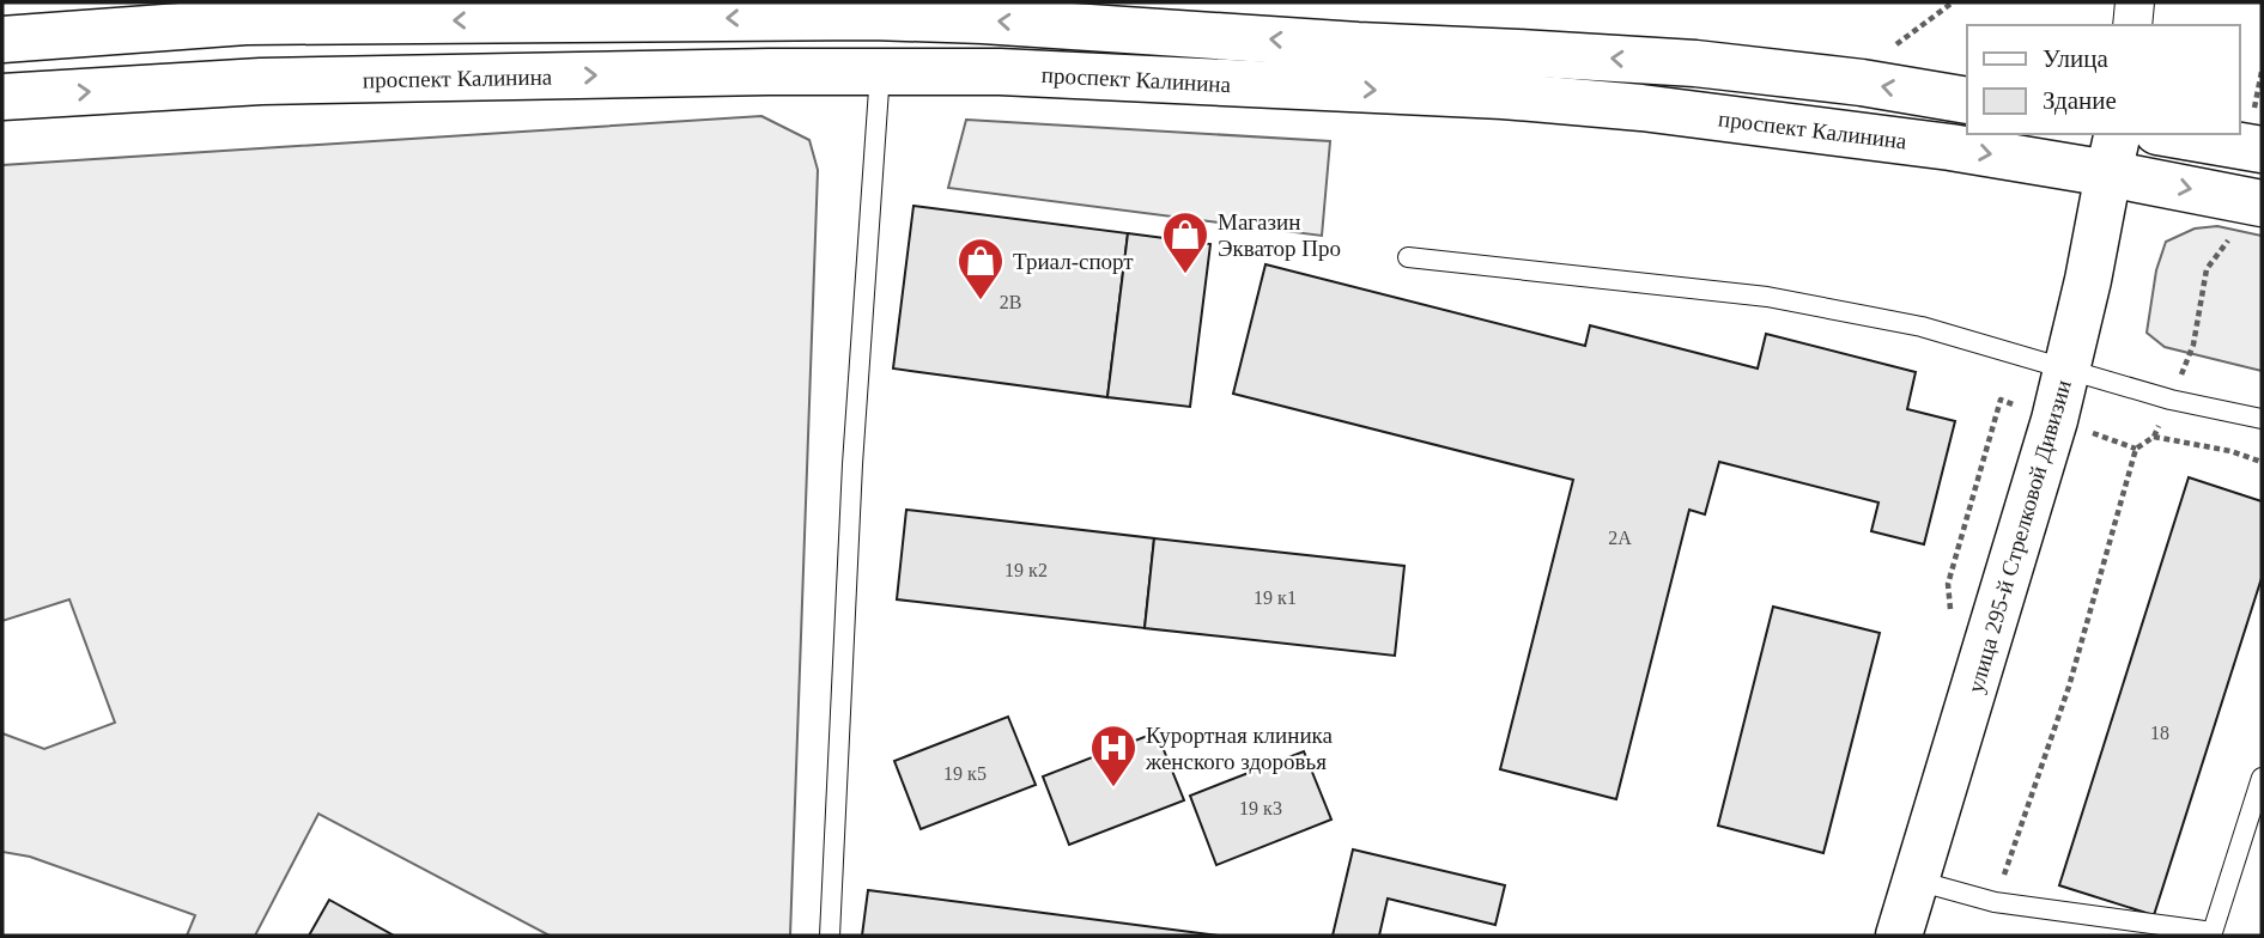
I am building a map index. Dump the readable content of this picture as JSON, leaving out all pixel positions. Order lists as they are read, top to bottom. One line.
{"streets":{"main road":["проспект Калинина","улица 295-й Стрелковой Дивизии"]},"crossings":[["проспект Калинина","улица 295-й Стрелковой Дивизии"]],"places":{"shop":["Магазин Экватор Про","Триал-спорт"],"hospital":["Курортная клиника женского здоровья"]},"house_numbers":["2В","2А","19 к2","19 к1","18","19 к5","19 к3"],"legend":["Улица","Здание"]}
